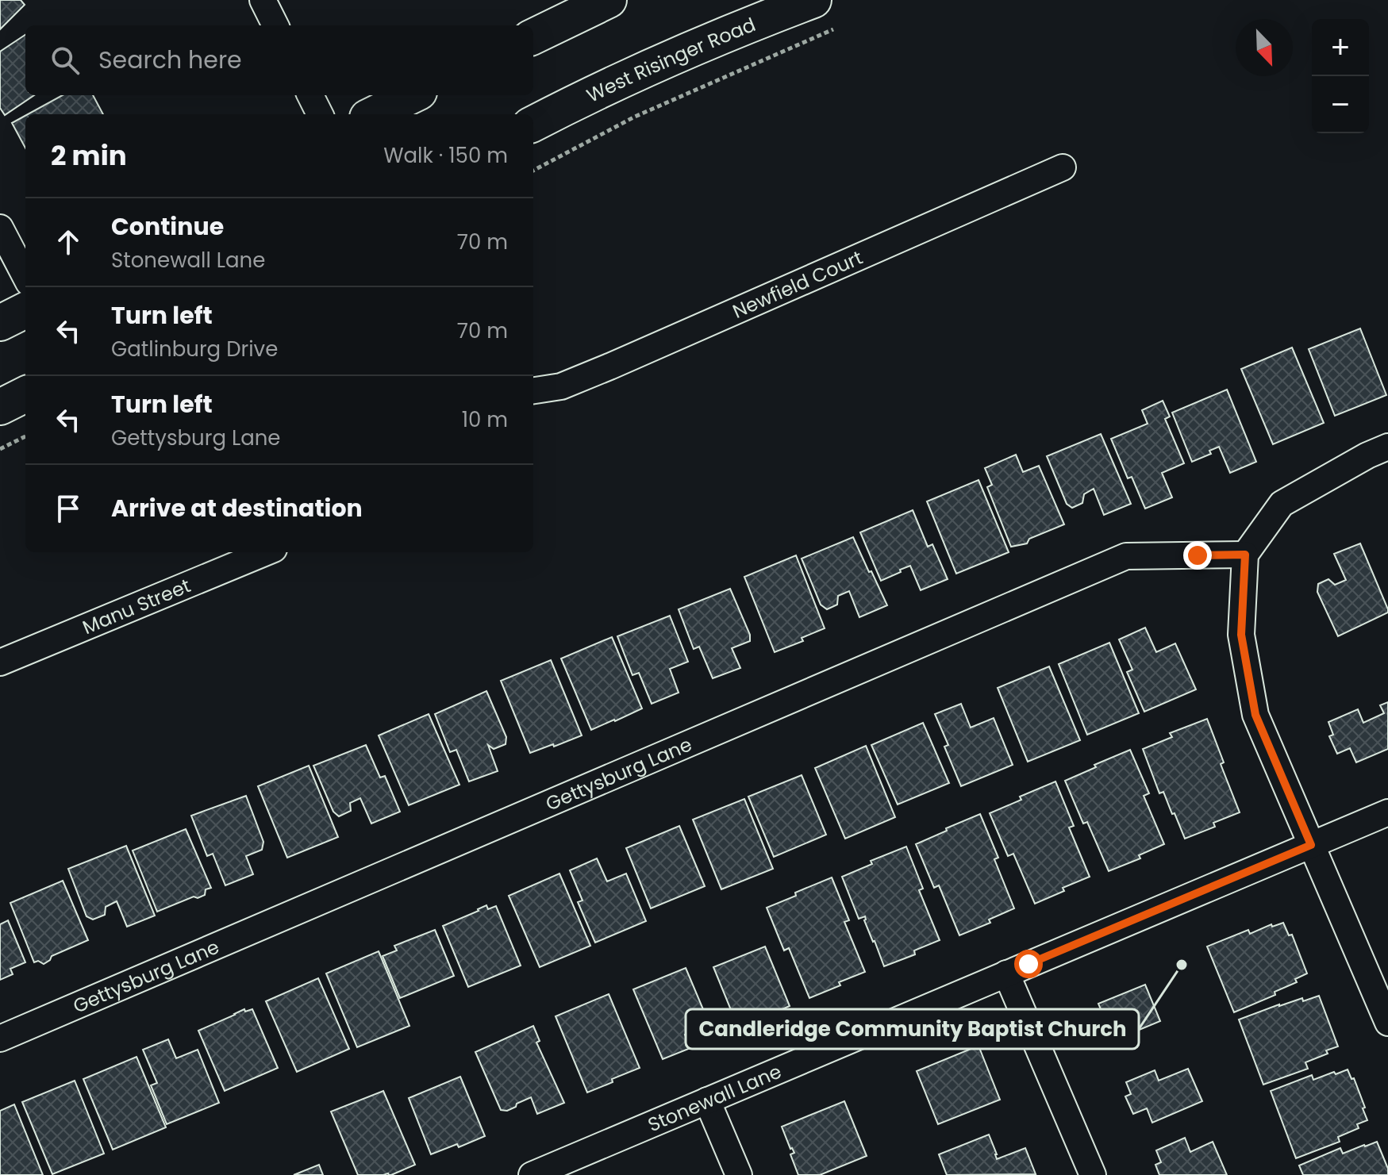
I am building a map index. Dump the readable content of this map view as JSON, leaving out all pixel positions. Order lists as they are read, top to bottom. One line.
{"streets":{"main road":["West Risinger Road"],"street":["Newfield Court","Manu Street","Gettysburg Lane","Stonewall Lane"]},"places":["Candleridge Community Baptist Church"],"north":"bottom right","page":{"map_buttons":["+","−"],"search":"Search here","heading":["2 min","Walk · 150 m"],"list":[["Continue","Stonewall Lane","70 m"],["Turn left","Gatlinburg Drive","70 m"],["Turn left","Gettysburg Lane","10 m"],"Arrive at destination"]}}
